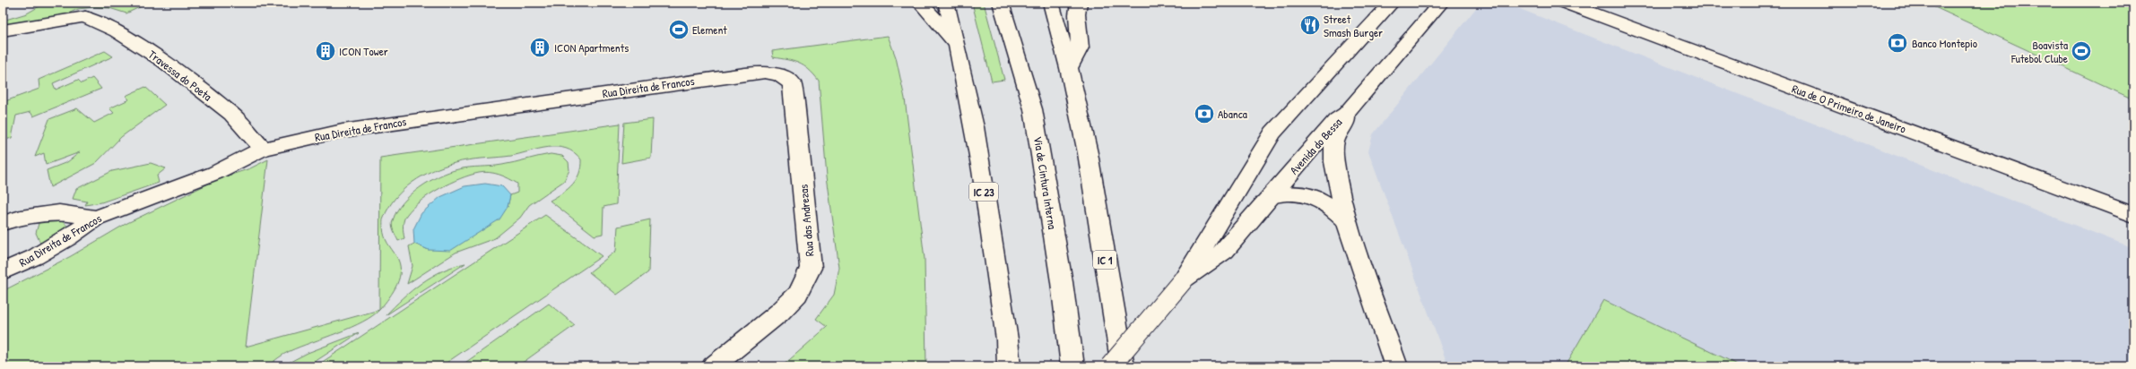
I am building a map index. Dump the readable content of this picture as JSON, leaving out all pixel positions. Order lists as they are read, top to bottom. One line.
{"streets":{"main road":["Travessa do Poeta","Rua Direita de Francos","Rua de O Primeiro de Janeiro","Avenida do Bessa","Via de Cintura Interna","IC 23","Rua das Andrezas","IC 1"]},"crossings":[["Travessa do Poeta","Rua Direita de Francos"],["Rua Direita de Francos","Rua das Andrezas"]],"places":{"restaurant":["Street Smash Burger"],"sports":["Element","Boavista Futebol Clube"],"bank":["Banco Montepio","Abanca"],"building":["ICON Apartments","ICON Tower"]}}
